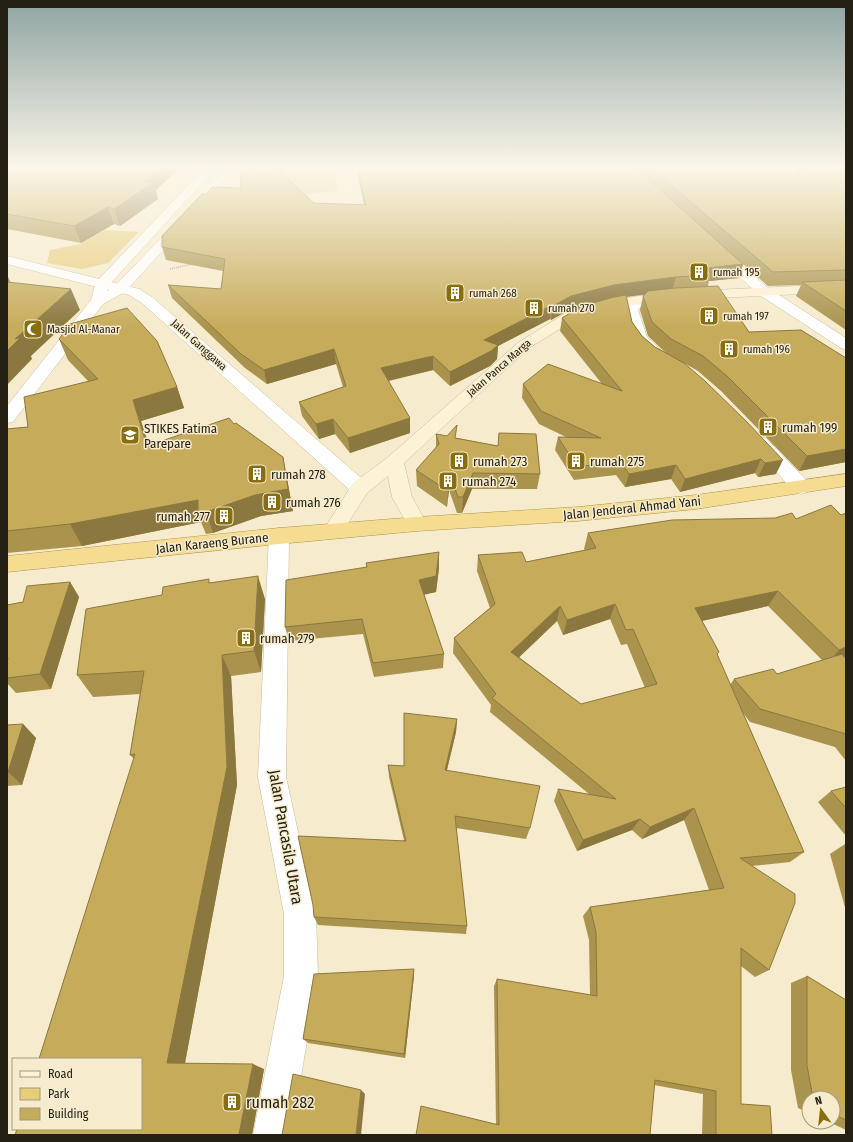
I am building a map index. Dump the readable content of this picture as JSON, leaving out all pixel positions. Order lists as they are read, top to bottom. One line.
{"streets":{"highway":["Jalan Jenderal Ahmad Yani","Jalan Karaeng Burane"],"main road":["Jalan Panca Marga"],"street":["Jalan Ganggawa","Jalan Pancasila Utara"]},"crossings":[["Jalan Ganggawa","Jalan Panca Marga"],["Jalan Jenderal Ahmad Yani","Jalan Karaeng Burane"],["Jalan Karaeng Burane","Jalan Pancasila Utara"]],"places":{"building":["rumah 195","rumah 268","rumah 270","rumah 197","rumah 196","rumah 199","rumah 273","rumah 275","rumah 278","rumah 274","rumah 276","rumah 277","rumah 279","rumah 282"],"mosque":["Masjid Al-Manar"],"school or university":["STIKES Fatima Parepare"]},"legend":["Road","Park","Building"],"north":"top"}
